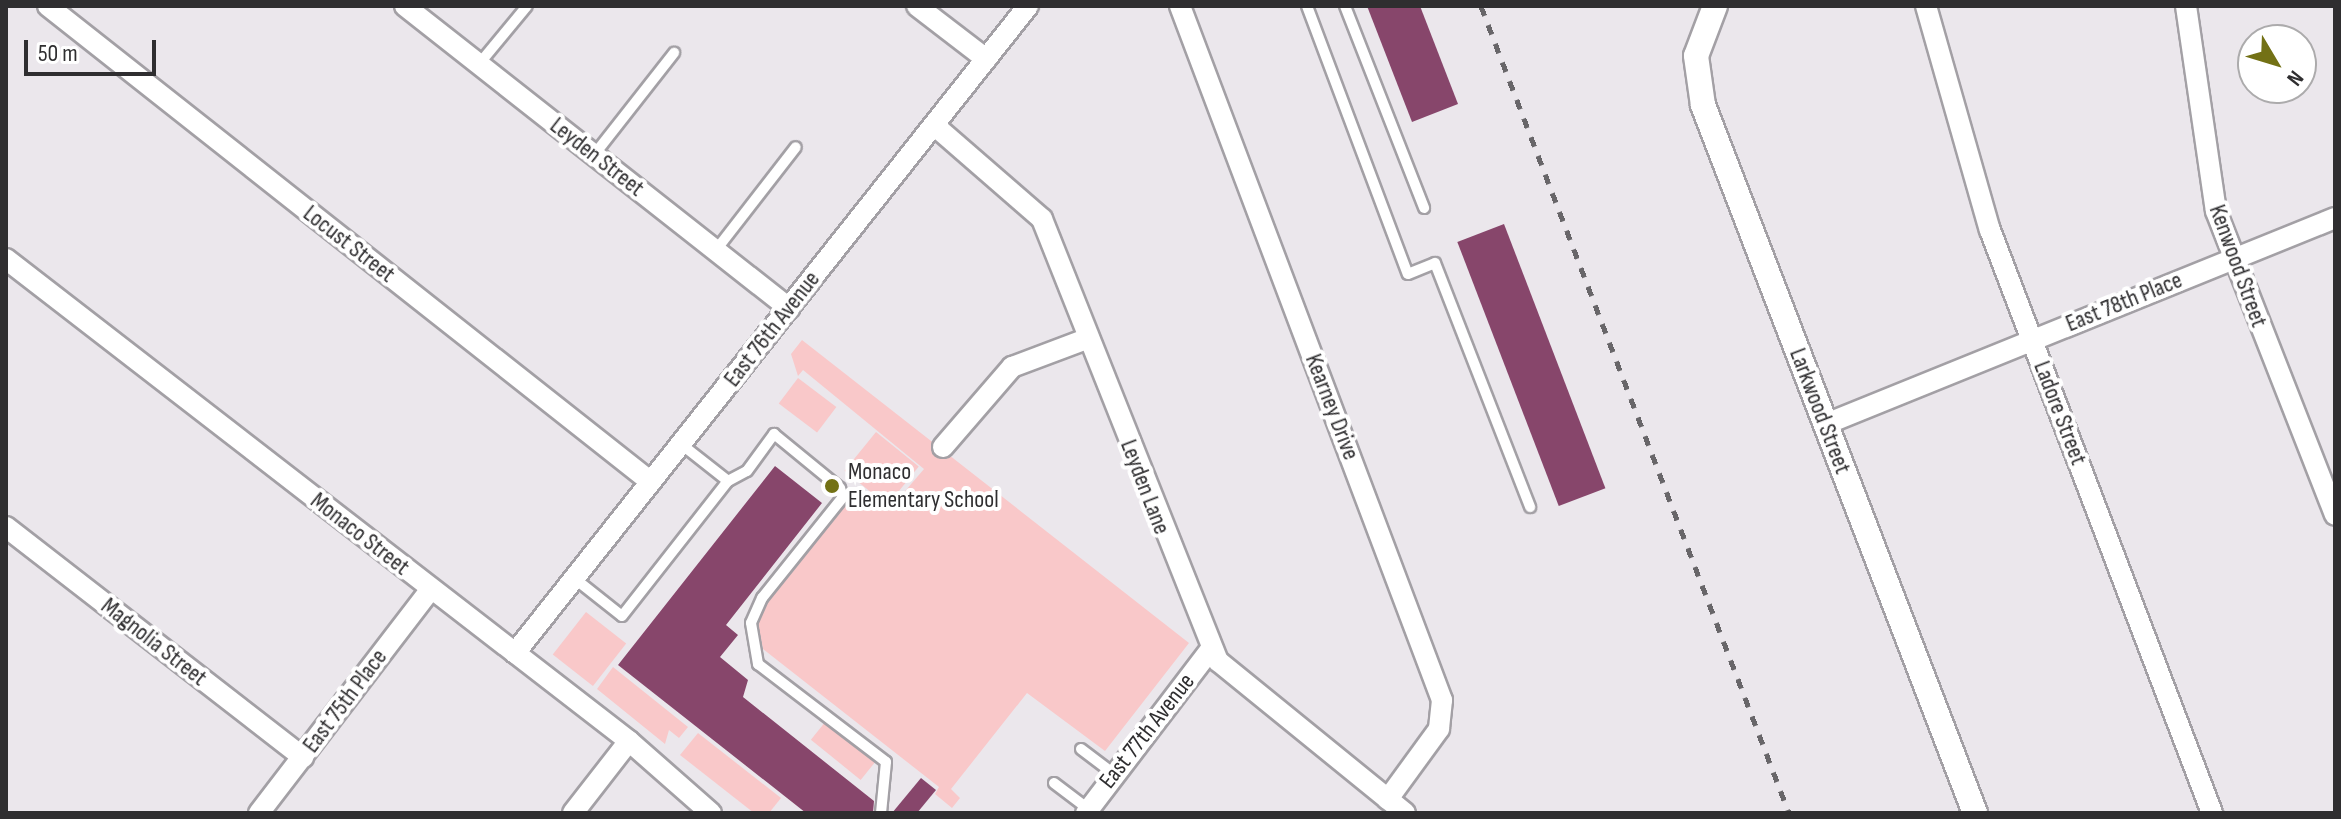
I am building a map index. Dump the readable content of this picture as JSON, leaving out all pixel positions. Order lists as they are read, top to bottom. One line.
{"streets":{"street":["Leyden Street","Locust Street","Kenwood Street","East 78th Place","East 76th Avenue","Kearney Drive","Larkwood Street","Ladore Street","Leyden Lane","Monaco Street","Magnolia Street","East 75th Place","East 77th Avenue"]},"crossings":[["Leyden Street","East 76th Avenue"],["Locust Street","East 76th Avenue"],["Kenwood Street","East 78th Place"],["East 78th Place","Larkwood Street"],["East 78th Place","Ladore Street"],["East 76th Avenue","Leyden Lane"],["East 76th Avenue","Monaco Street"],["Kearney Drive","Leyden Lane"],["Leyden Lane","East 77th Avenue"],["Monaco Street","East 75th Place"],["Magnolia Street","East 75th Place"]],"places":["Monaco Elementary School"],"scale_bar":"50 m","north":"bottom right"}
